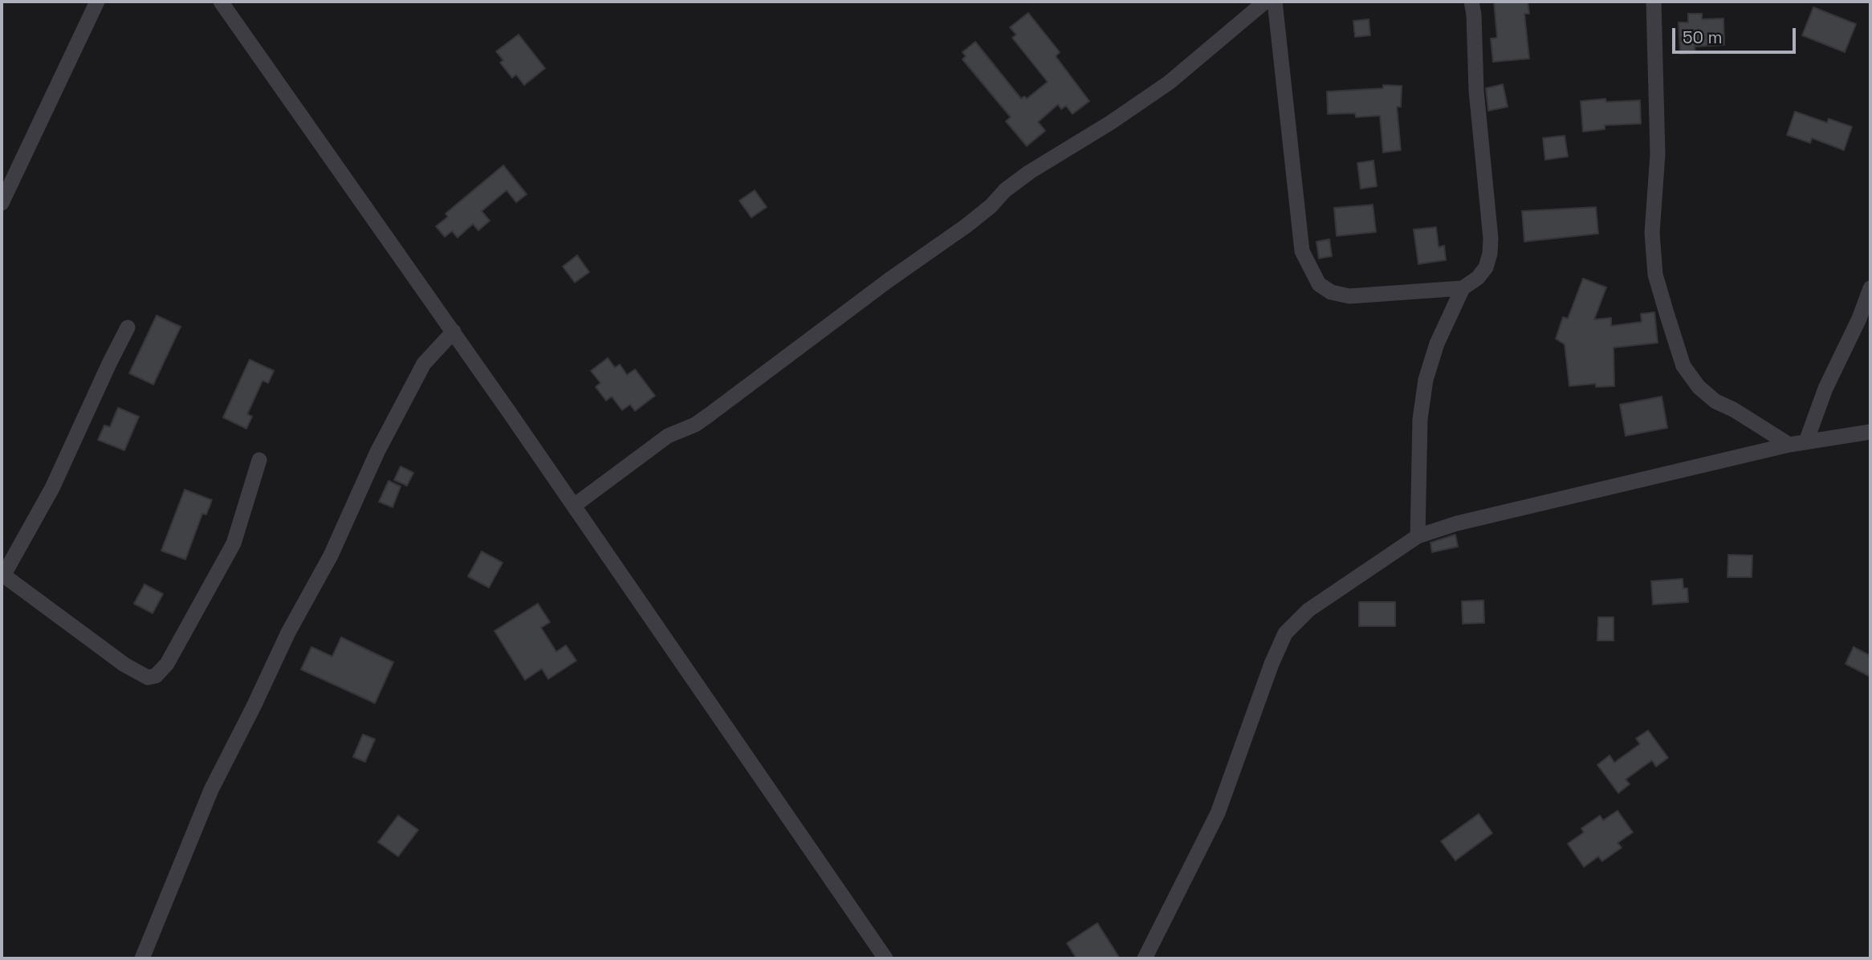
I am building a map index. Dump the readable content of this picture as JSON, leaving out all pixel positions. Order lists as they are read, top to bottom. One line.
{"scale_bar":"50 m"}
